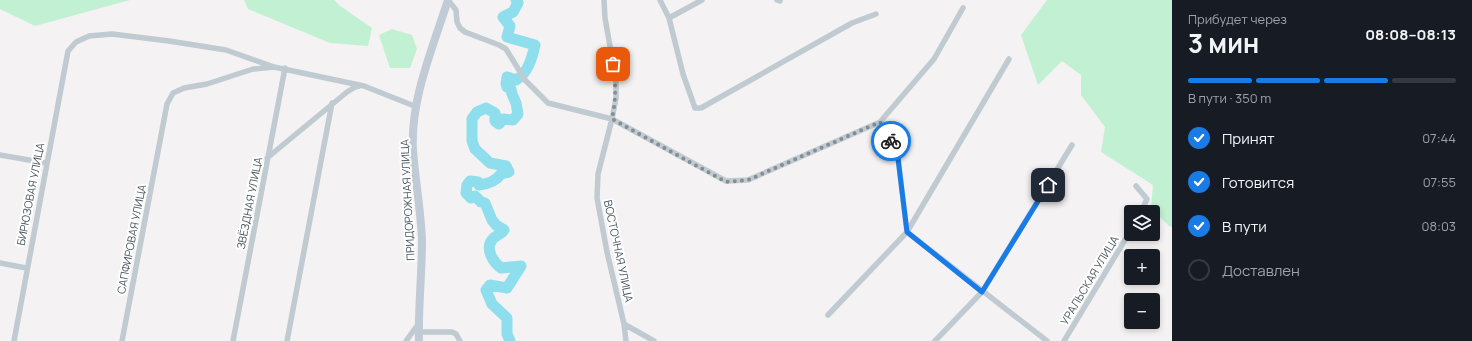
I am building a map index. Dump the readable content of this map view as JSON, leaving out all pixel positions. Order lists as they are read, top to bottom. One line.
{"streets":{"street":["БИРЮЗОВАЯ УЛИЦА","ПРИДОРОЖНАЯ УЛИЦА","ЗВЁЗДНАЯ УЛИЦА","САПФИРОВАЯ УЛИЦА","ВОСТОЧНАЯ УЛИЦА","УРАЛЬСКАЯ УЛИЦА"]},"crossings":[["БИРЮЗОВАЯ УЛИЦА","САПФИРОВАЯ УЛИЦА"]],"page":{"heading":["3 мин","Прибудет через","08:08–08:13"],"bar":"В пути · 350 m","list":[["Принят","07:44"],["Готовится","07:55"],["В пути","08:03"],"Доставлен"],"map_buttons":["+","−"]}}
